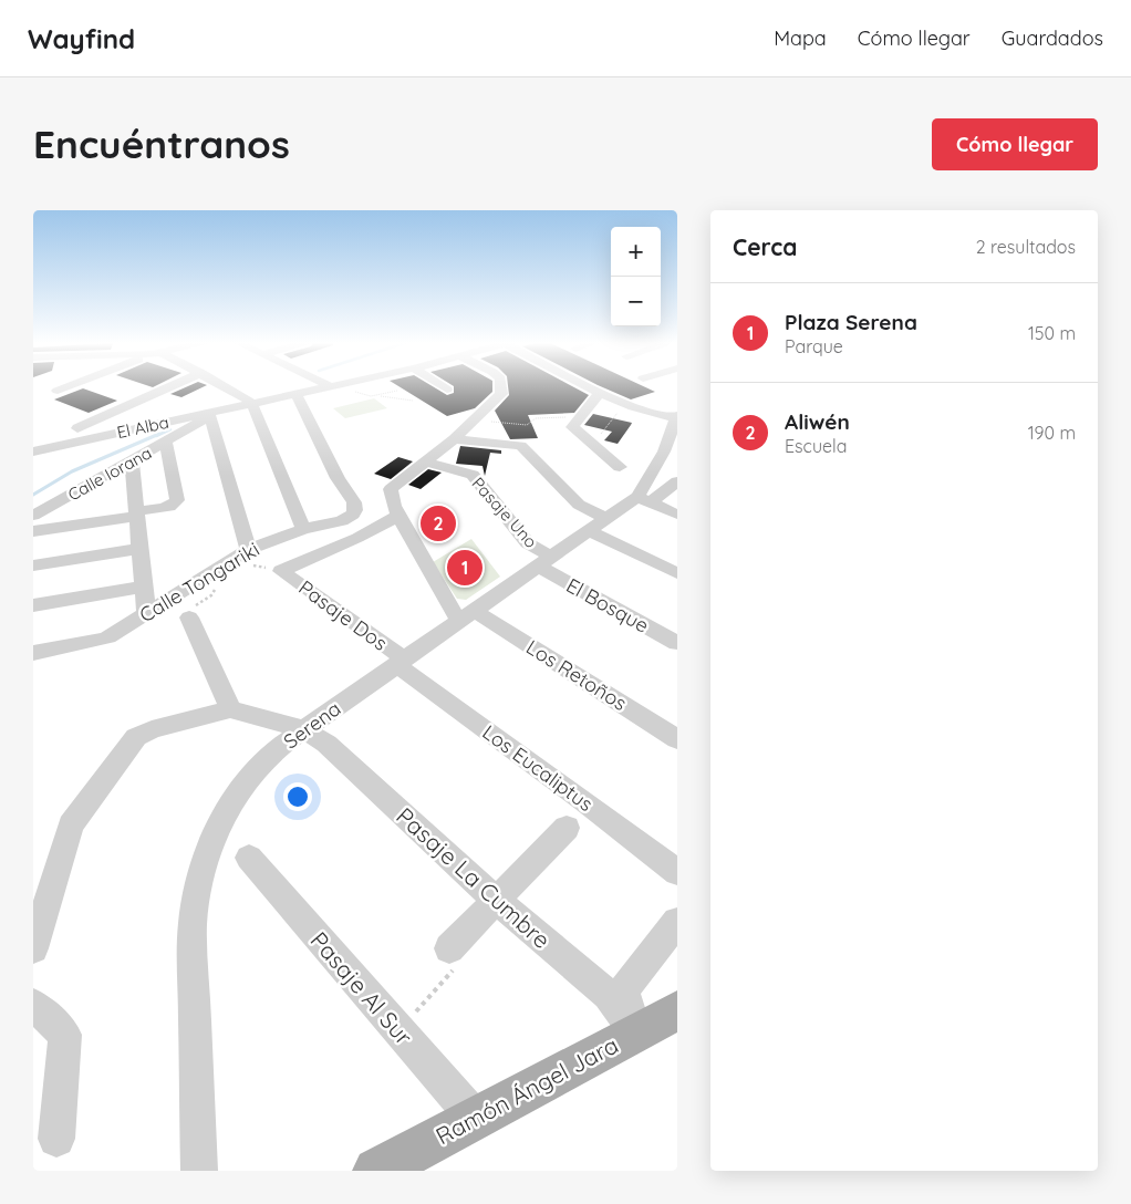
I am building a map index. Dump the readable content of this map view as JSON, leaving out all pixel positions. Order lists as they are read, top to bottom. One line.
{"streets":{"main road":["Ramón Ángel Jara"],"street":["El Alba","Calle Iorana","Pasaje Uno","Calle Tongariki","El Bosque","Pasaje Dos","Los Retoños","Serena","Los Eucaliptus","Pasaje La Cumbre","Pasaje Al Sur"]},"crossings":[["El Alba","Calle Iorana"],["El Alba","Calle Tongariki"],["Pasaje Uno","El Bosque"],["Pasaje Uno","Serena"],["El Bosque","Serena"],["Pasaje Dos","Serena"],["Pasaje Dos","Los Eucaliptus"],["Los Retoños","Serena"],["Serena","Los Eucaliptus"],["Serena","Pasaje La Cumbre"],["Pasaje La Cumbre","Ramón Ángel Jara"],["Pasaje Al Sur","Ramón Ángel Jara"]],"page":{"header":"Wayfind","nav":["Mapa","Cómo llegar","Guardados"],"buttons":"Cómo llegar","title":"Encuéntranos","heading":["Cerca","2 resultados"],"map_buttons":["+","−"],"list":[{"mark":"1","name":"Plaza Serena","note":"Parque","value":"150 m"},{"mark":"2","name":"Aliwén","note":"Escuela","value":"190 m"}],"pins":["2","1"]}}
